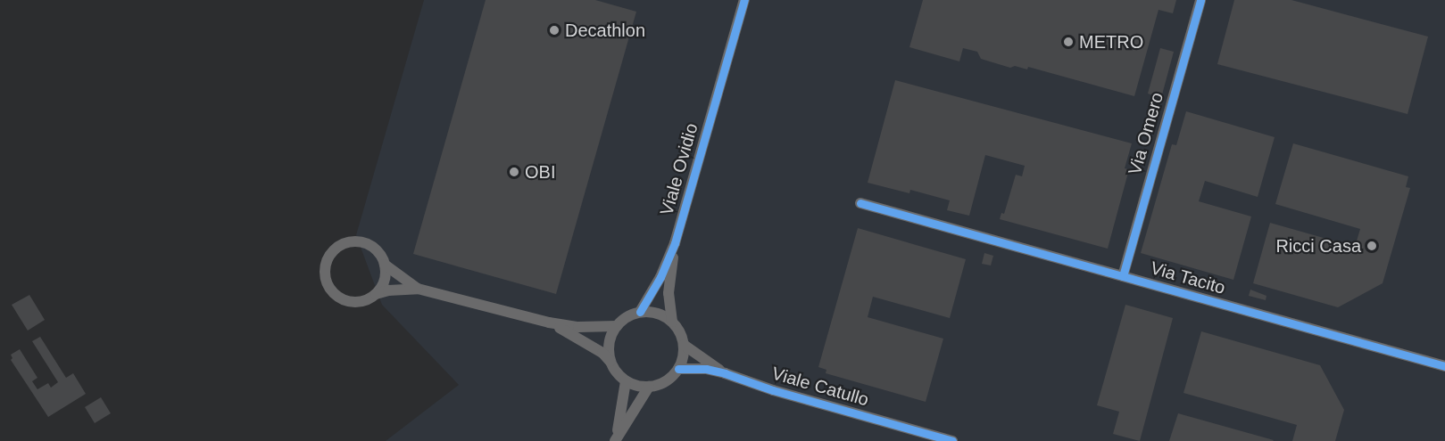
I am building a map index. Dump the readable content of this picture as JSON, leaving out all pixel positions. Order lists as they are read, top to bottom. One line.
{"streets":{"street":["Via Omero","Viale Ovidio","Via Tacito","Viale Catullo"]},"crossings":[["Via Omero","Via Tacito"],["Viale Ovidio","Viale Catullo"]],"places":["Decathlon","METRO","OBI","Ricci Casa"]}
